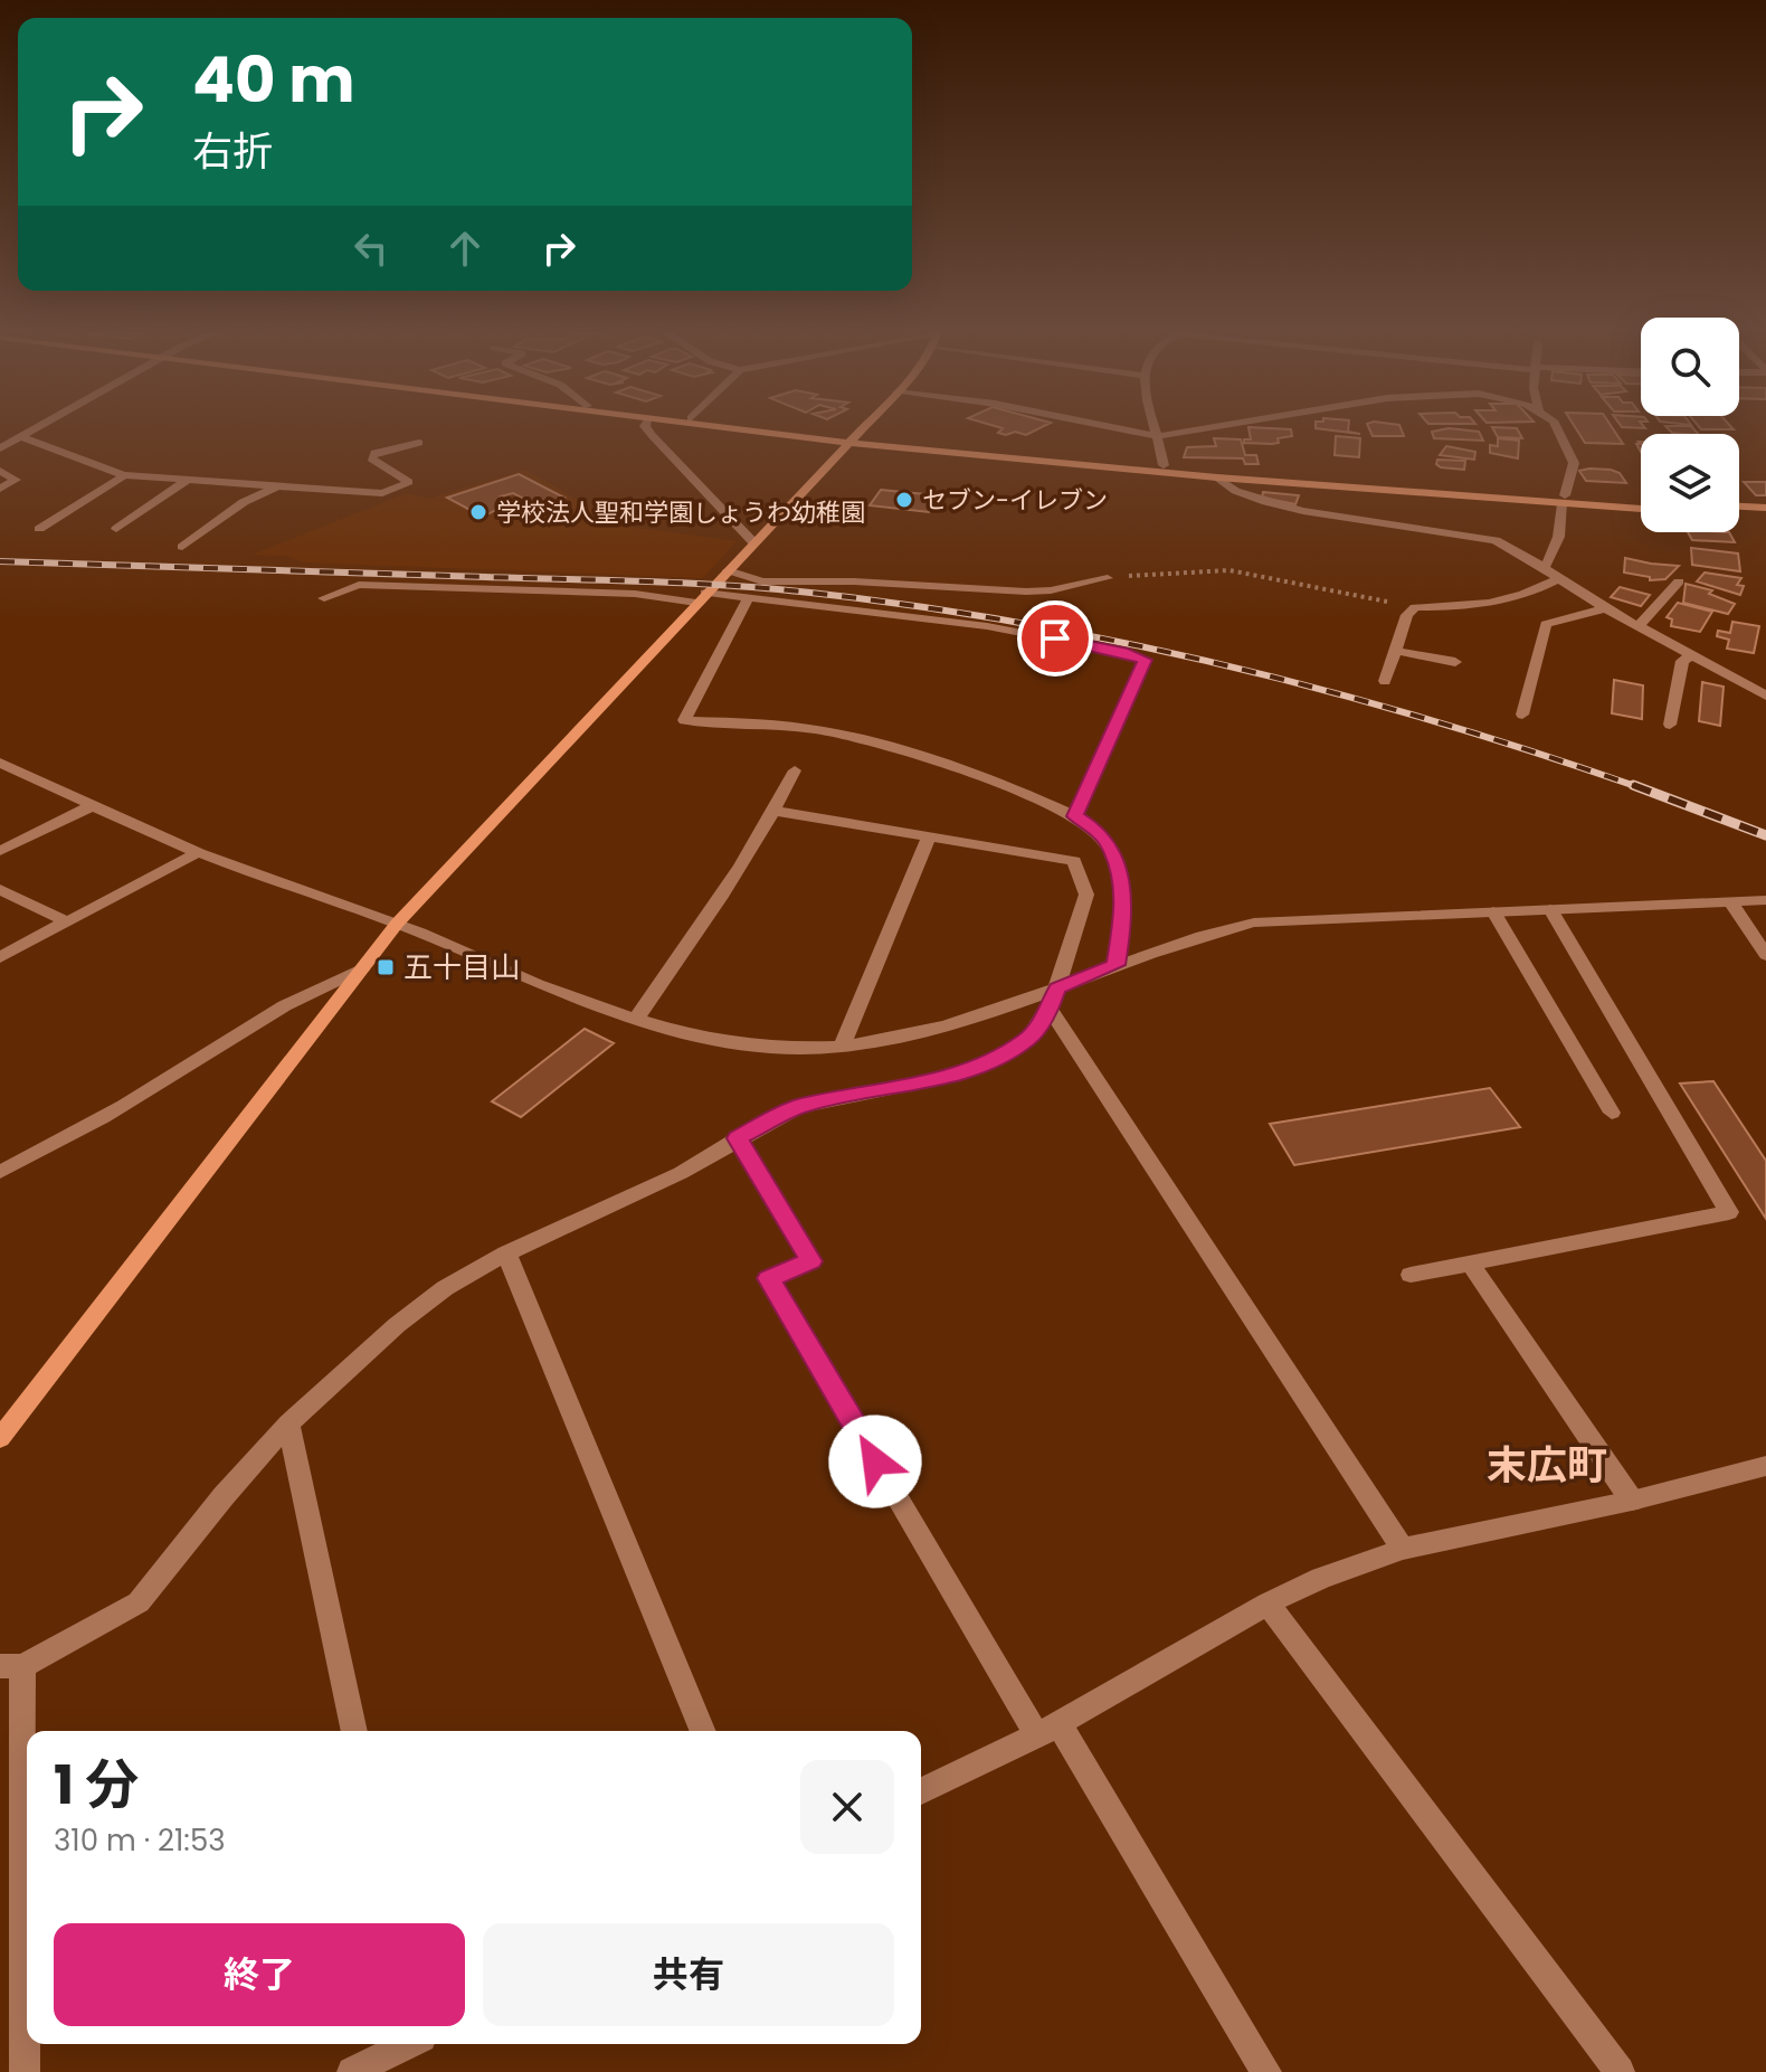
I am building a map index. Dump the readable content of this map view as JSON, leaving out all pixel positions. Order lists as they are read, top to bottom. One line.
{"districts":["末広町"],"places":{"other":["セブン-イレブン","学校法人聖和学園しょうわ幼稚園"],"transit":["五十目山"]},"page":{"turn":["40 m","右折"],"heading":["1 分","310 m · 21:53"],"buttons":["終了","共有"]}}
